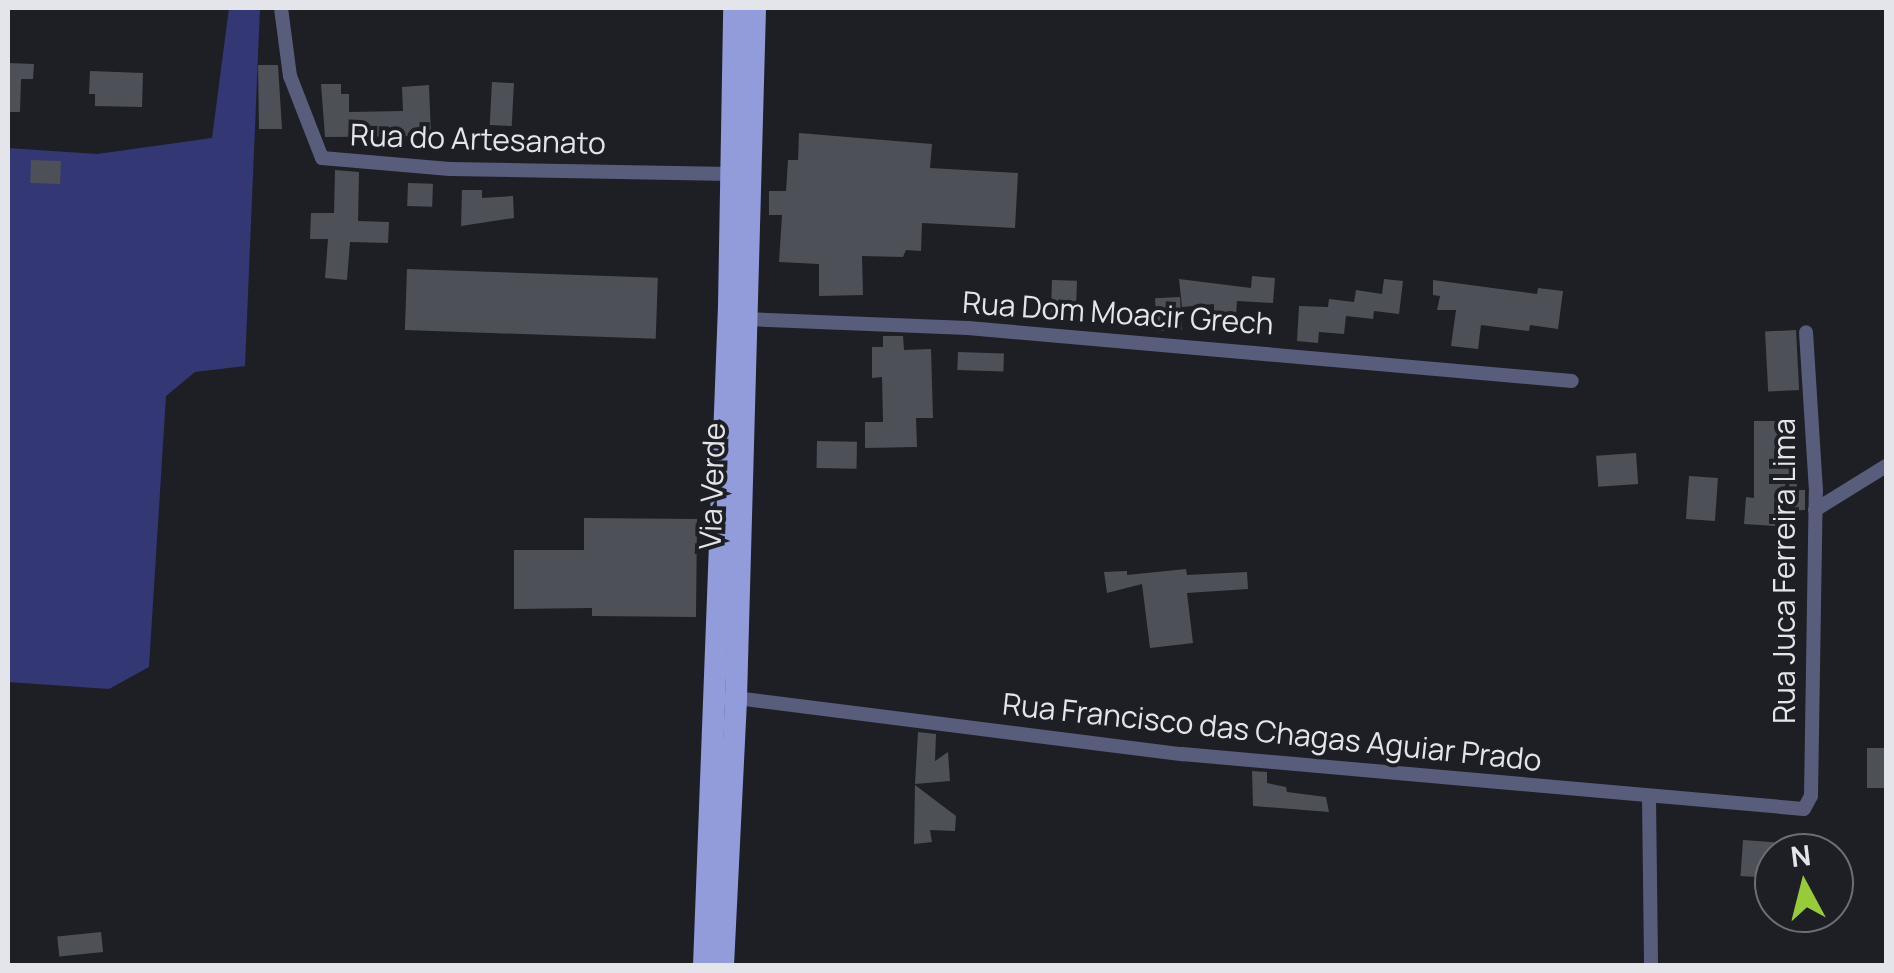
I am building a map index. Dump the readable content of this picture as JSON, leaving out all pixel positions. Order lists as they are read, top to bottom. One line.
{"streets":{"main road":["Via Verde"],"street":["Rua do Artesanato","Rua Dom Moacir Grech","Rua Juca Ferreira Lima","Rua Francisco das Chagas Aguiar Prado"]},"crossings":[["Rua do Artesanato","Via Verde"],["Rua Dom Moacir Grech","Via Verde"],["Via Verde","Rua Francisco das Chagas Aguiar Prado"],["Rua Juca Ferreira Lima","Rua Francisco das Chagas Aguiar Prado"]],"north":"top"}
